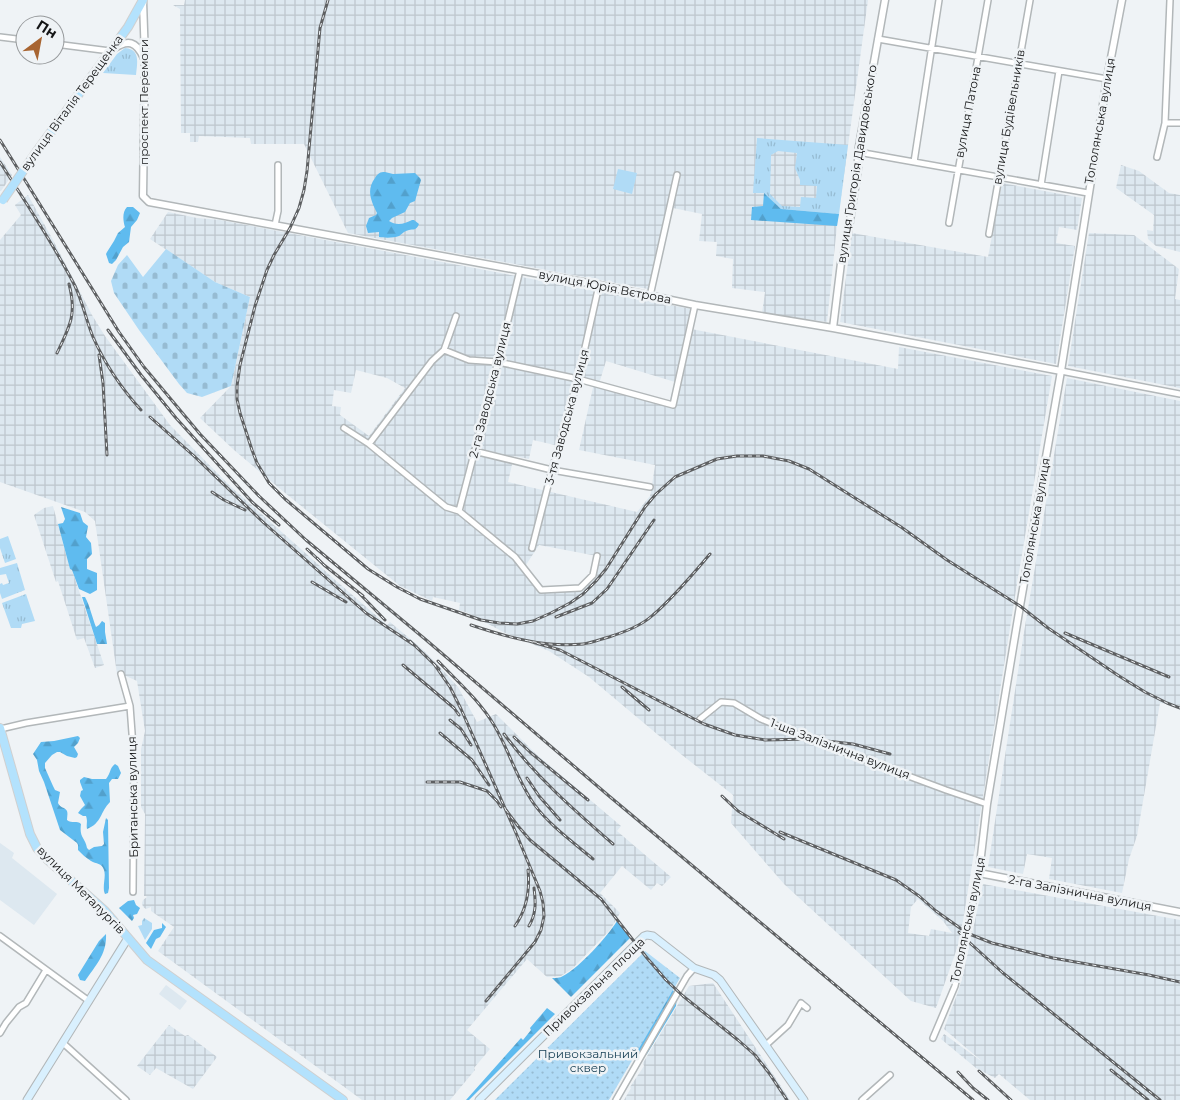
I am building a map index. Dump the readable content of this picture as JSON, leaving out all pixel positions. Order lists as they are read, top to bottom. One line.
{"streets":{"main road":["вулиця Віталія Терещенка","вулиця Металургів","Привокзальна площа"],"street":["проспект Перемоги","вулиця Патона","вулиця Будівельників","Тополянська вулиця","вулиця Григорія Давидовського","вулиця Юрія Вєтрова","2-га Заводська вулиця","3-тя Заводська вулиця","1-ша Залізнична вулиця","Британська вулиця","2-га Залізнична вулиця"]},"crossings":[["проспект Перемоги","вулиця Віталія Терещенка"],["проспект Перемоги","вулиця Юрія Вєтрова"],["Тополянська вулиця","вулиця Юрія Вєтрова"],["Тополянська вулиця","1-ша Залізнична вулиця"],["Тополянська вулиця","2-га Залізнична вулиця"],["вулиця Григорія Давидовського","вулиця Юрія Вєтрова"],["вулиця Юрія Вєтрова","2-га Заводська вулиця"],["вулиця Юрія Вєтрова","3-тя Заводська вулиця"]],"parks":["Привокзальний сквер"],"north":"top right"}
